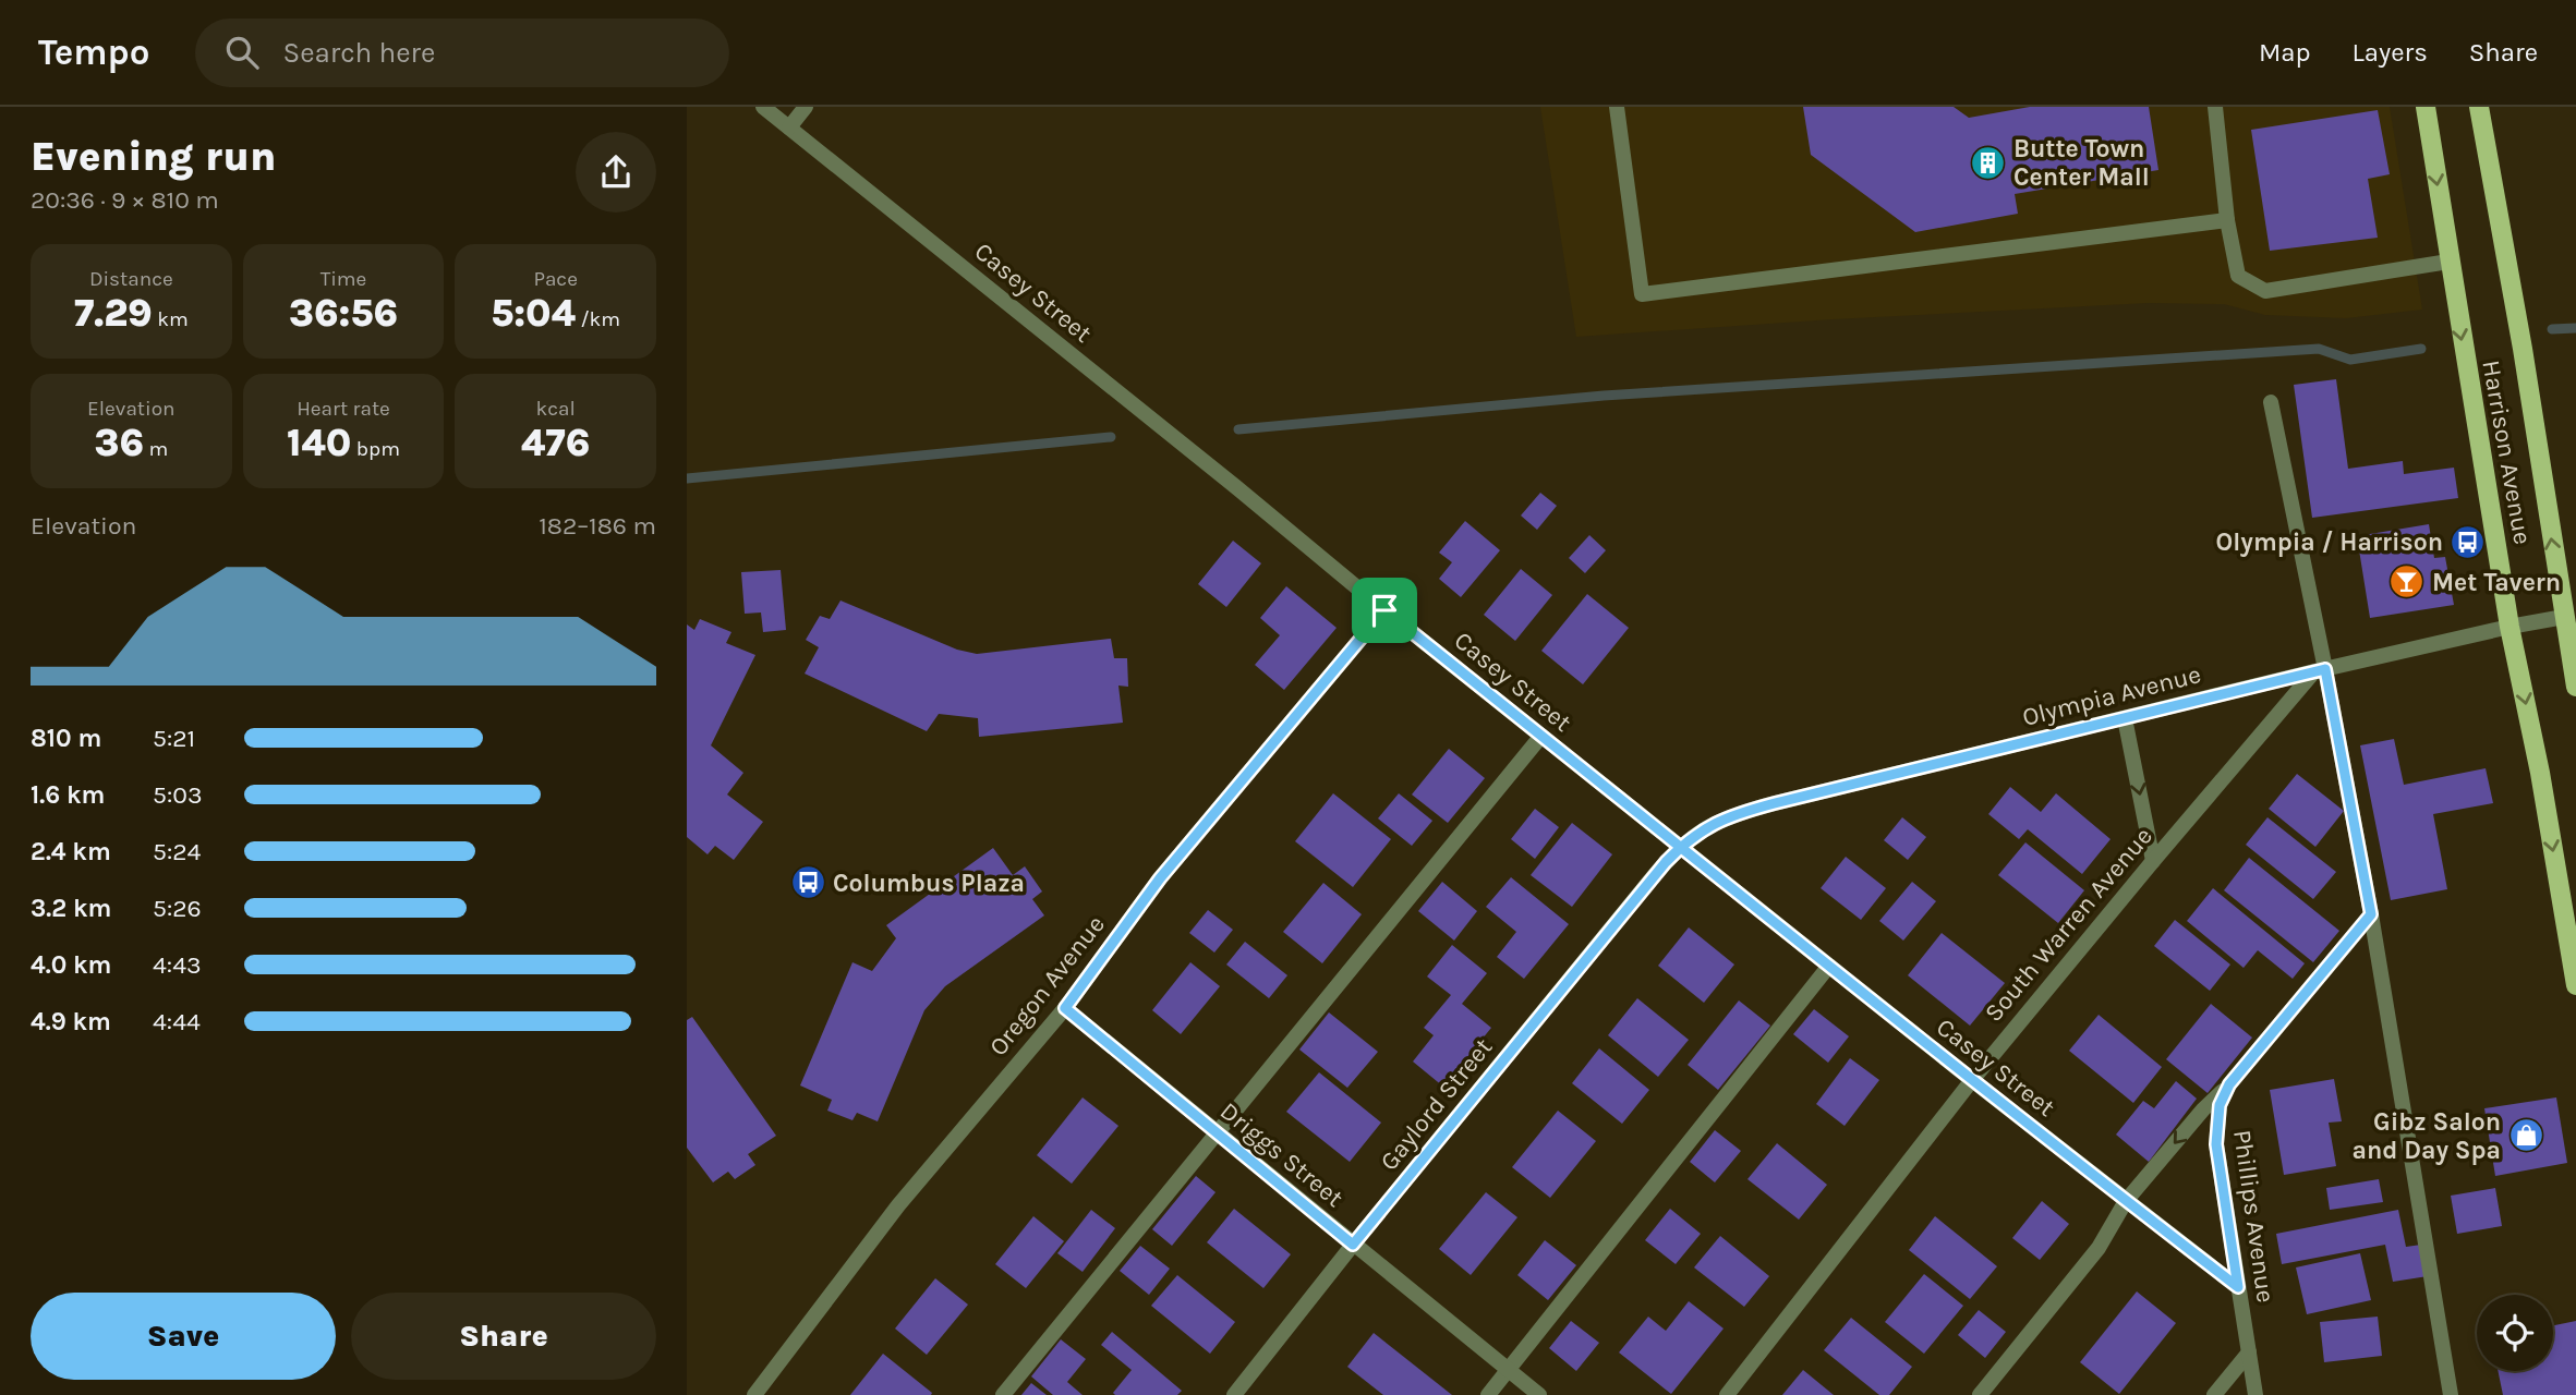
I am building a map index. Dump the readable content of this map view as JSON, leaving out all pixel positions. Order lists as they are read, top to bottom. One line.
{"streets":{"main road":["Harrison Avenue"],"street":["Casey Street","Olympia Avenue","South Warren Avenue","Oregon Avenue","Gaylord Street","Driggs Street","Phillips Avenue"]},"crossings":[["Casey Street","Olympia Avenue"],["Casey Street","South Warren Avenue"],["Casey Street","Oregon Avenue"],["Casey Street","Gaylord Street"],["Casey Street","Phillips Avenue"],["Harrison Avenue","Olympia Avenue"],["Olympia Avenue","South Warren Avenue"],["Olympia Avenue","Gaylord Street"],["Oregon Avenue","Driggs Street"],["Gaylord Street","Driggs Street"]],"places":{"building":["Butte Town Center Mall"],"bus stop":["Olympia / Harrison","Columbus Plaza"],"bar":["Met Tavern"],"shop":["Gibz Salon and Day Spa"]},"page":{"header":"Tempo","search":"Search here","nav":["Map","Layers","Share"],"heading":["Evening run","20:36 · 9 × 810 m"],"stats":[["Distance","7.29 km"],["Time","36:56"],["Pace","5:04 /km"],["Elevation","36 m"],["Heart rate","140 bpm"],["kcal","476"]],"chart":["Elevation","182–186 m"],"list":[{"name":"810 m","note":"5:21"},{"name":"1.6 km","note":"5:03"},{"name":"2.4 km","note":"5:24"},{"name":"3.2 km","note":"5:26"},{"name":"4.0 km","note":"4:43"},{"name":"4.9 km","note":"4:44"}],"buttons":["Save","Share"]}}
